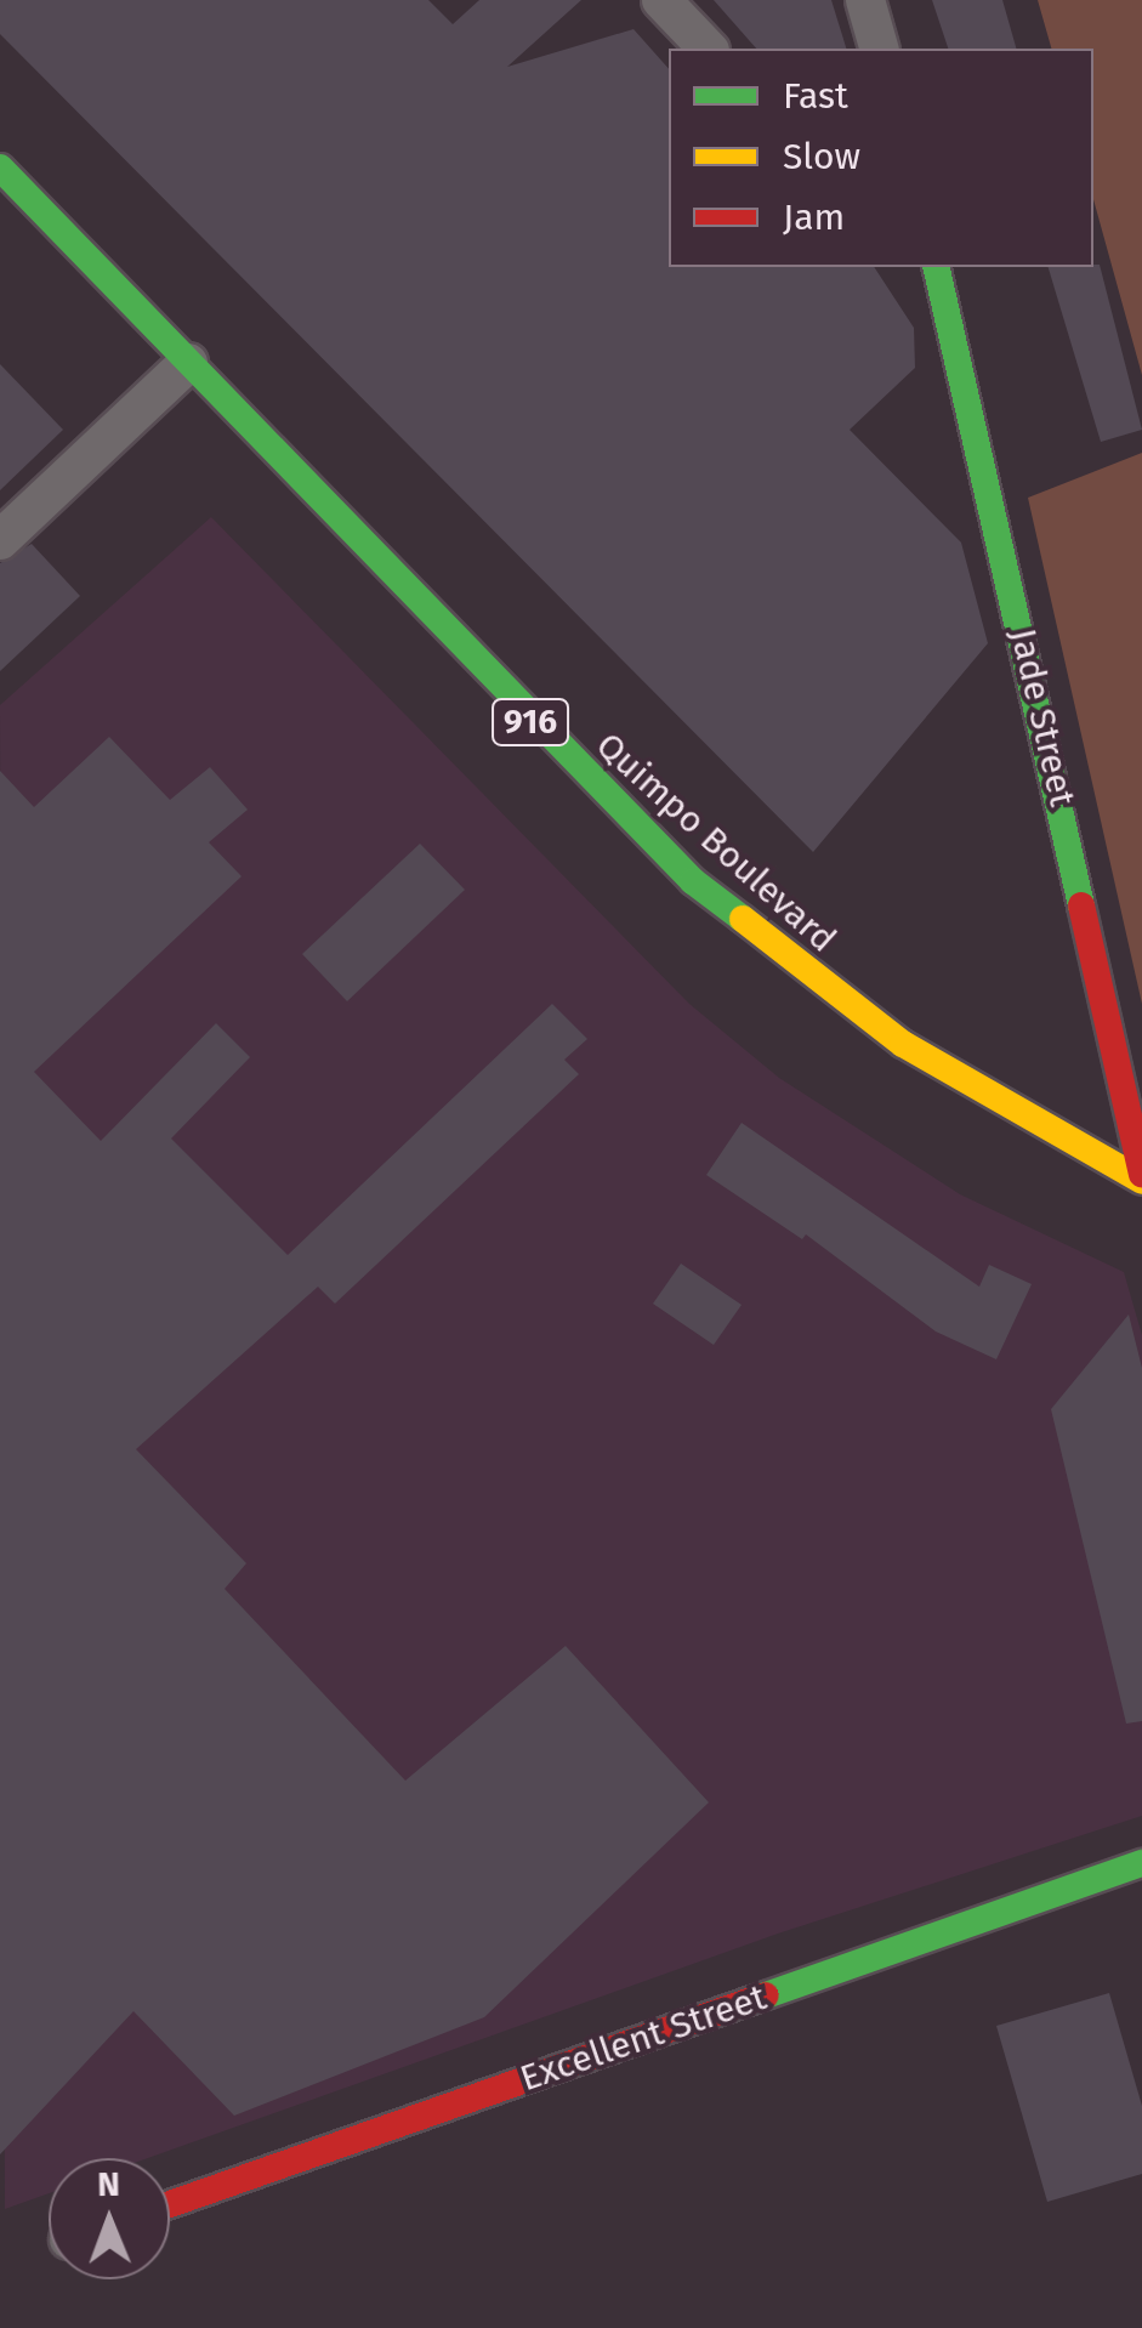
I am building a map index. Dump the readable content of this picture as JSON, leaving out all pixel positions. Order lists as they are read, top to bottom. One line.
{"streets":{"street":["Jade Street","916","Quimpo Boulevard","Excellent Street"]},"crossings":[["Jade Street","Quimpo Boulevard"]],"legend":["Fast","Slow","Jam"],"north":"top"}
